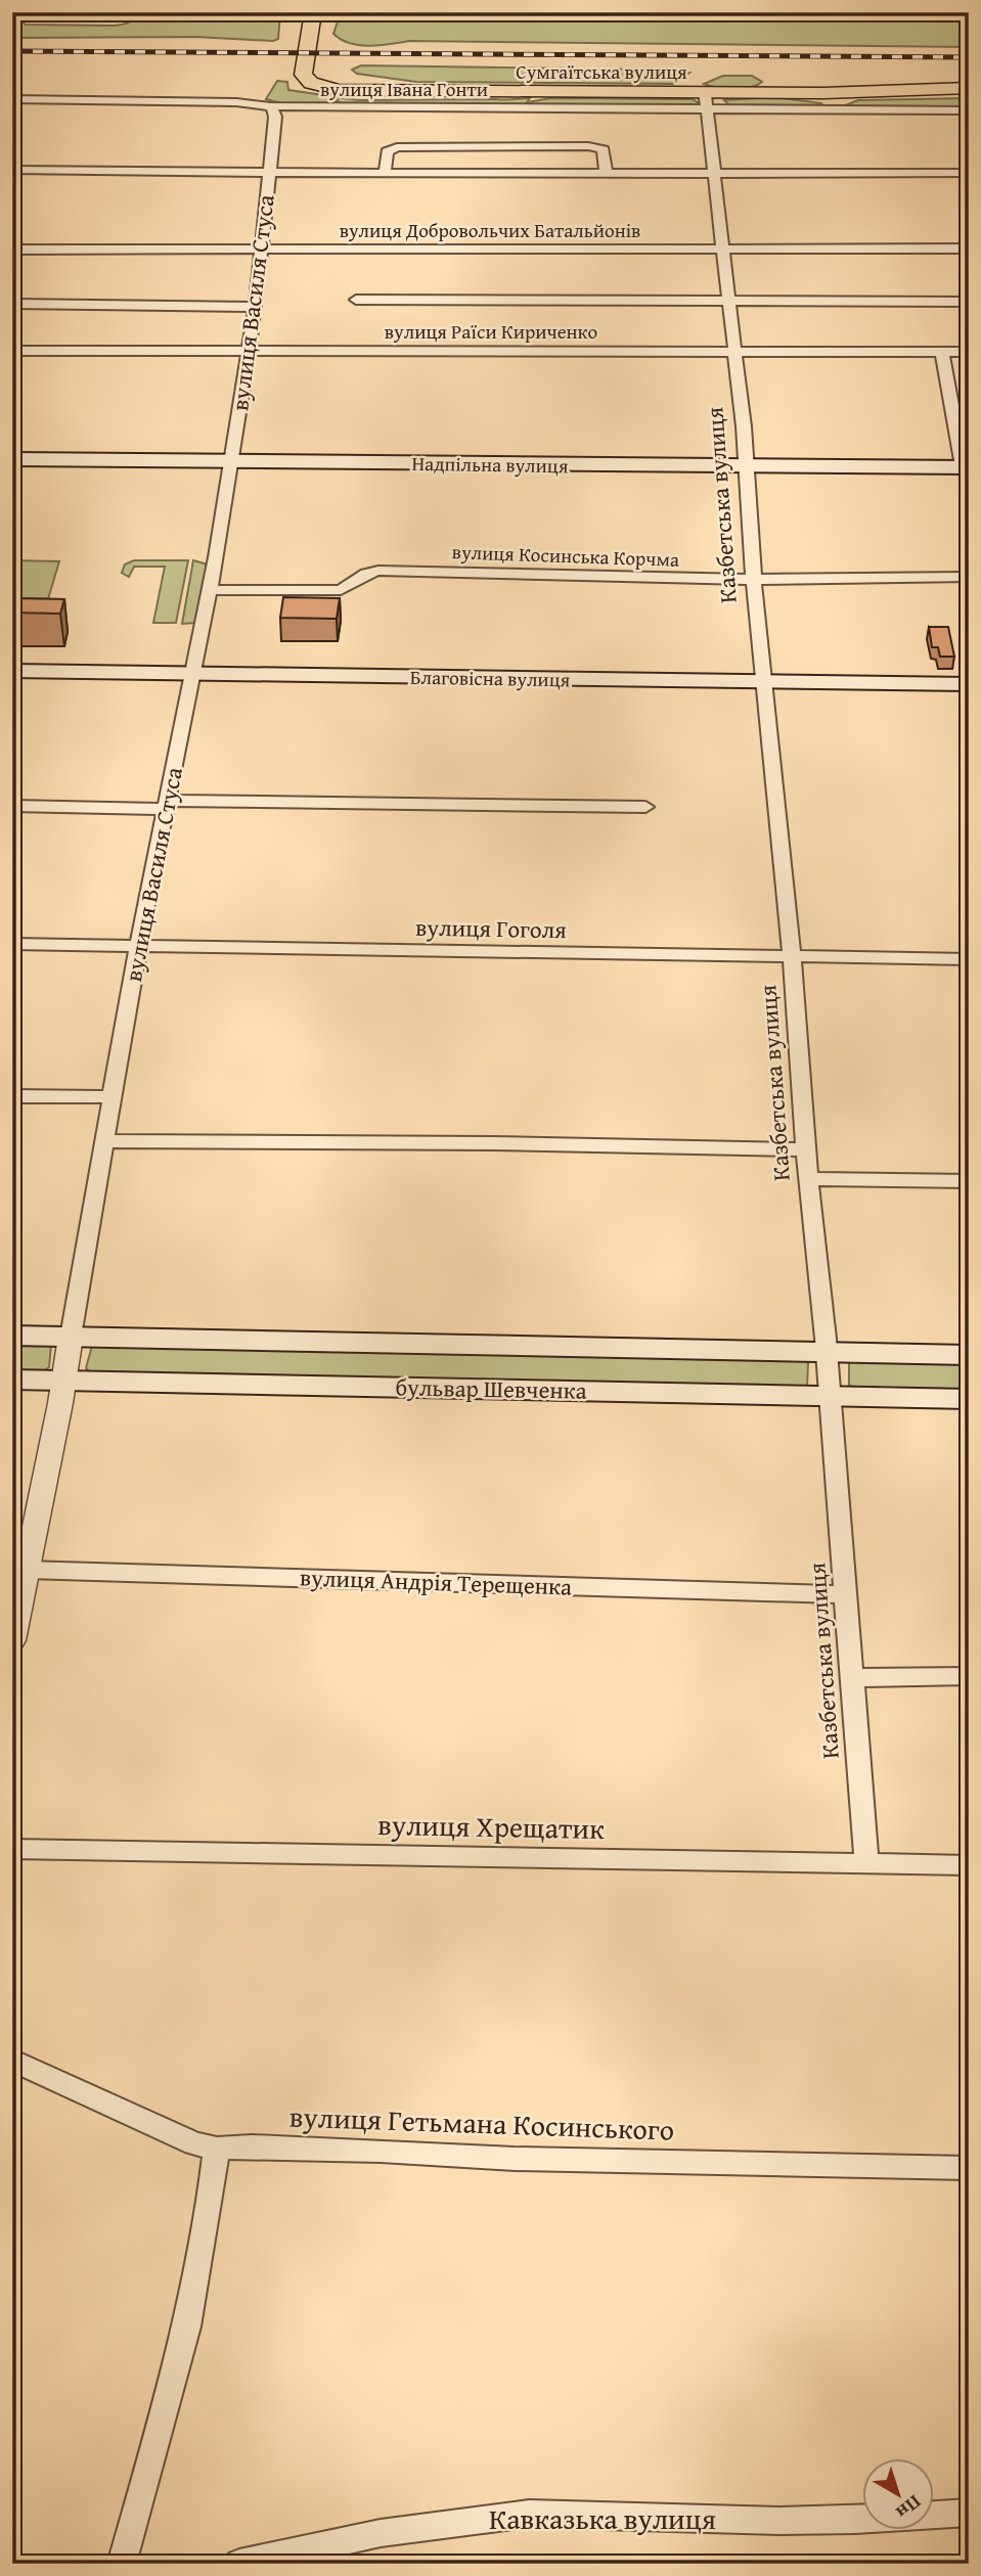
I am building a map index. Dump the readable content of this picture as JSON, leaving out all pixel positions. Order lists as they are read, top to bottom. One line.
{"streets":{"main road":["Сумгаїтська вулиця","Надпільна вулиця","Благовісна вулиця","бульвар Шевченка"],"street":["вулиця Івана Гонти","вулиця Добровольчих Батальйонів","вулиця Василя Стуса","вулиця Раїси Кириченко","Казбетська вулиця","вулиця Косинська Корчма","вулиця Гоголя","вулиця Андрія Терещенка","вулиця Хрещатик","вулиця Гетьмана Косинського","Кавказька вулиця"]},"crossings":[["Сумгаїтська вулиця","вулиця Івана Гонти"],["Сумгаїтська вулиця","Казбетська вулиця"],["вулиця Івана Гонти","вулиця Василя Стуса"],["вулиця Івана Гонти","Казбетська вулиця"],["вулиця Добровольчих Батальйонів","вулиця Василя Стуса"],["вулиця Добровольчих Батальйонів","Казбетська вулиця"],["вулиця Василя Стуса","вулиця Раїси Кириченко"],["вулиця Василя Стуса","Надпільна вулиця"],["вулиця Василя Стуса","вулиця Косинська Корчма"],["вулиця Василя Стуса","Благовісна вулиця"],["вулиця Василя Стуса","вулиця Гоголя"],["вулиця Василя Стуса","бульвар Шевченка"],["вулиця Василя Стуса","вулиця Андрія Терещенка"],["вулиця Раїси Кириченко","Казбетська вулиця"],["Надпільна вулиця","Казбетська вулиця"],["Казбетська вулиця","вулиця Косинська Корчма"],["Казбетська вулиця","Благовісна вулиця"],["Казбетська вулиця","вулиця Гоголя"],["Казбетська вулиця","бульвар Шевченка"],["Казбетська вулиця","вулиця Андрія Терещенка"],["Казбетська вулиця","вулиця Хрещатик"]],"north":"bottom right"}
